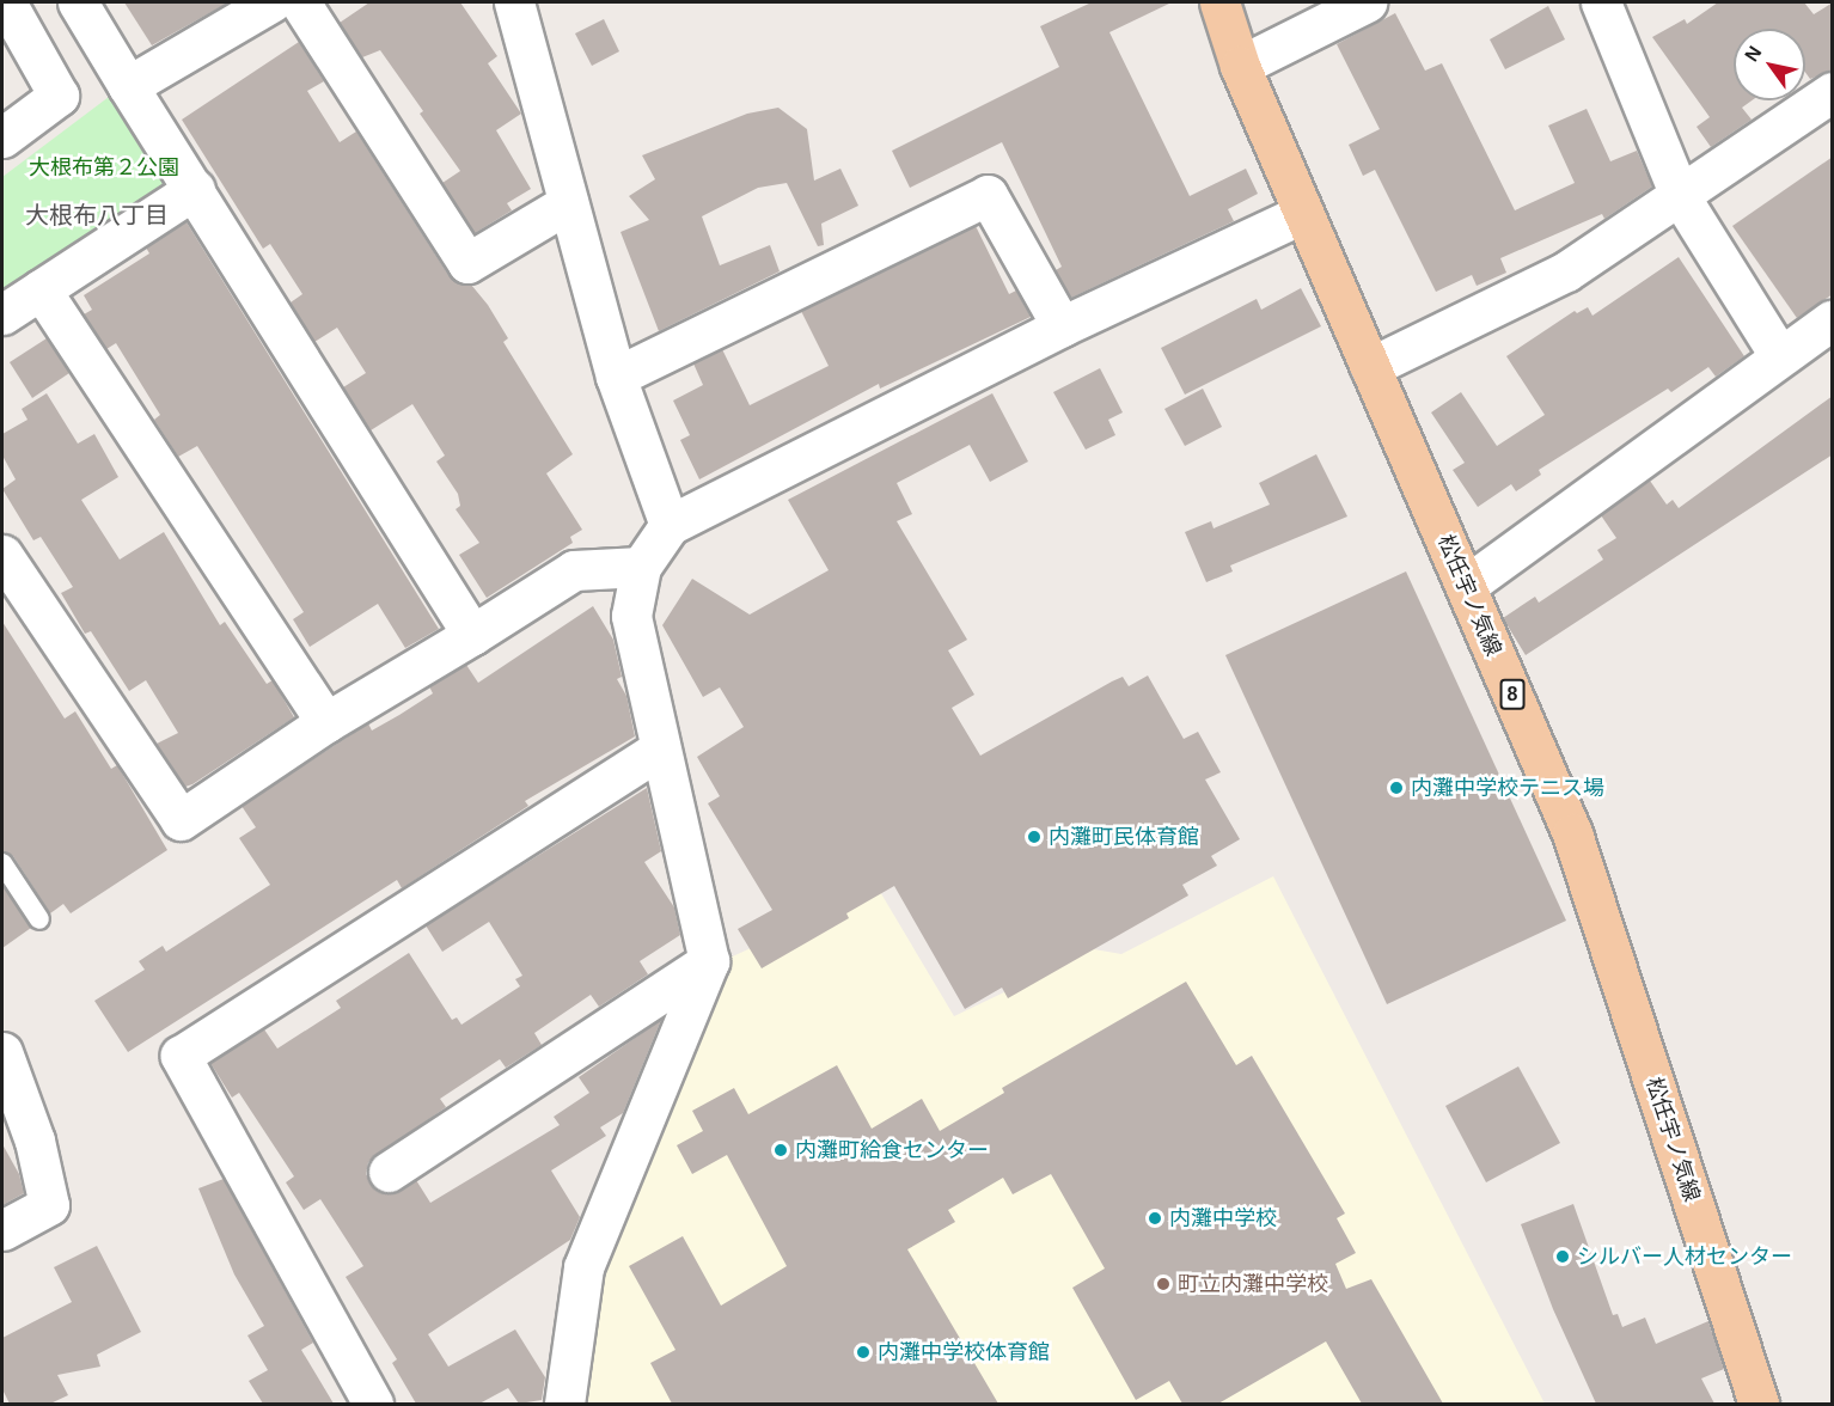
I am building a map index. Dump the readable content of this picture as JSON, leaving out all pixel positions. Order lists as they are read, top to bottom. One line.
{"streets":{"main road":["松任宇ノ気線","8"]},"districts":["大根布八丁目"],"parks":["大根布第２公園"],"places":["内灘中学校テニス場","内灘町民体育館","内灘町給食センター","内灘中学校","シルバー人材センター","町立内灘中学校","内灘中学校体育館"],"north":"top left"}
